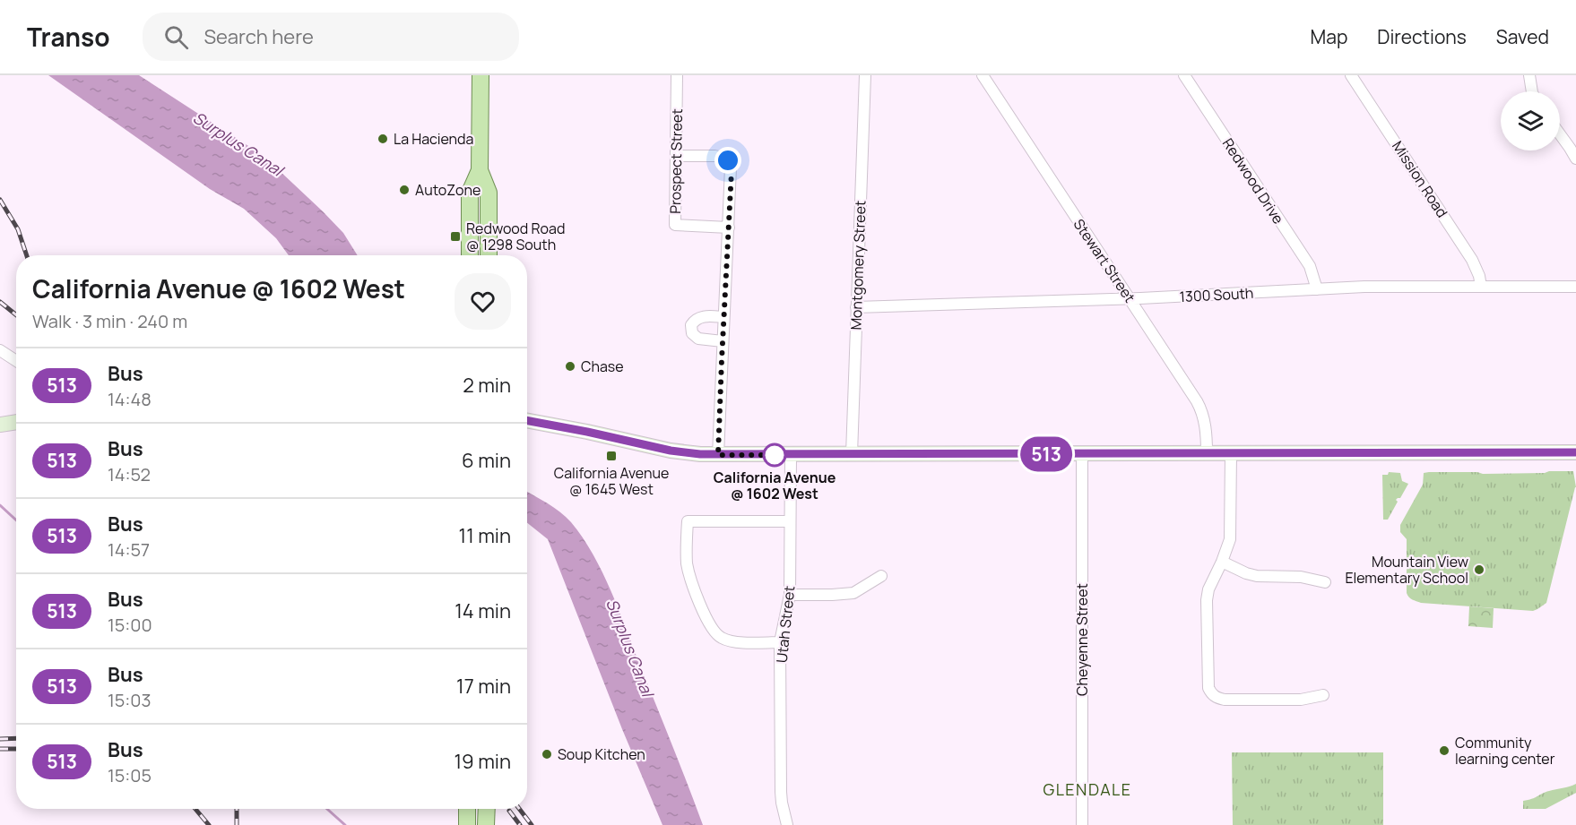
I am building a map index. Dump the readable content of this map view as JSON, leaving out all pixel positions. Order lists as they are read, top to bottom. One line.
{"streets":{"street":["Prospect Street","Mission Road","Redwood Drive","Stewart Street","Montgomery Street","1300 South","Utah Street","Cheyenne Street"]},"crossings":[["Mission Road","1300 South"],["Redwood Drive","1300 South"],["Stewart Street","1300 South"],["Montgomery Street","1300 South"]],"districts":["GLENDALE"],"water":["Surplus Canal"],"places":{"other":["La Hacienda","AutoZone","Chase","California Avenue @ 1602 West","Mountain View Elementary School","Community learning center","Soup Kitchen"],"transit":["Redwood Road @ 1298 South","California Avenue @ 1645 West"]},"lines":["bus line 513"],"page":{"header":"Transo","search":"Search here","nav":["Map","Directions","Saved"],"on_map":"513","heading":["California Avenue @ 1602 West","Walk · 3 min · 240 m"],"list":[{"mark":"513","name":"Bus","note":"14:48","value":"2 min"},{"mark":"513","name":"Bus","note":"14:52","value":"6 min"},{"mark":"513","name":"Bus","note":"14:57","value":"11 min"},{"mark":"513","name":"Bus","note":"15:00","value":"14 min"},{"mark":"513","name":"Bus","note":"15:03","value":"17 min"},{"mark":"513","name":"Bus","note":"15:05","value":"19 min"}]}}
